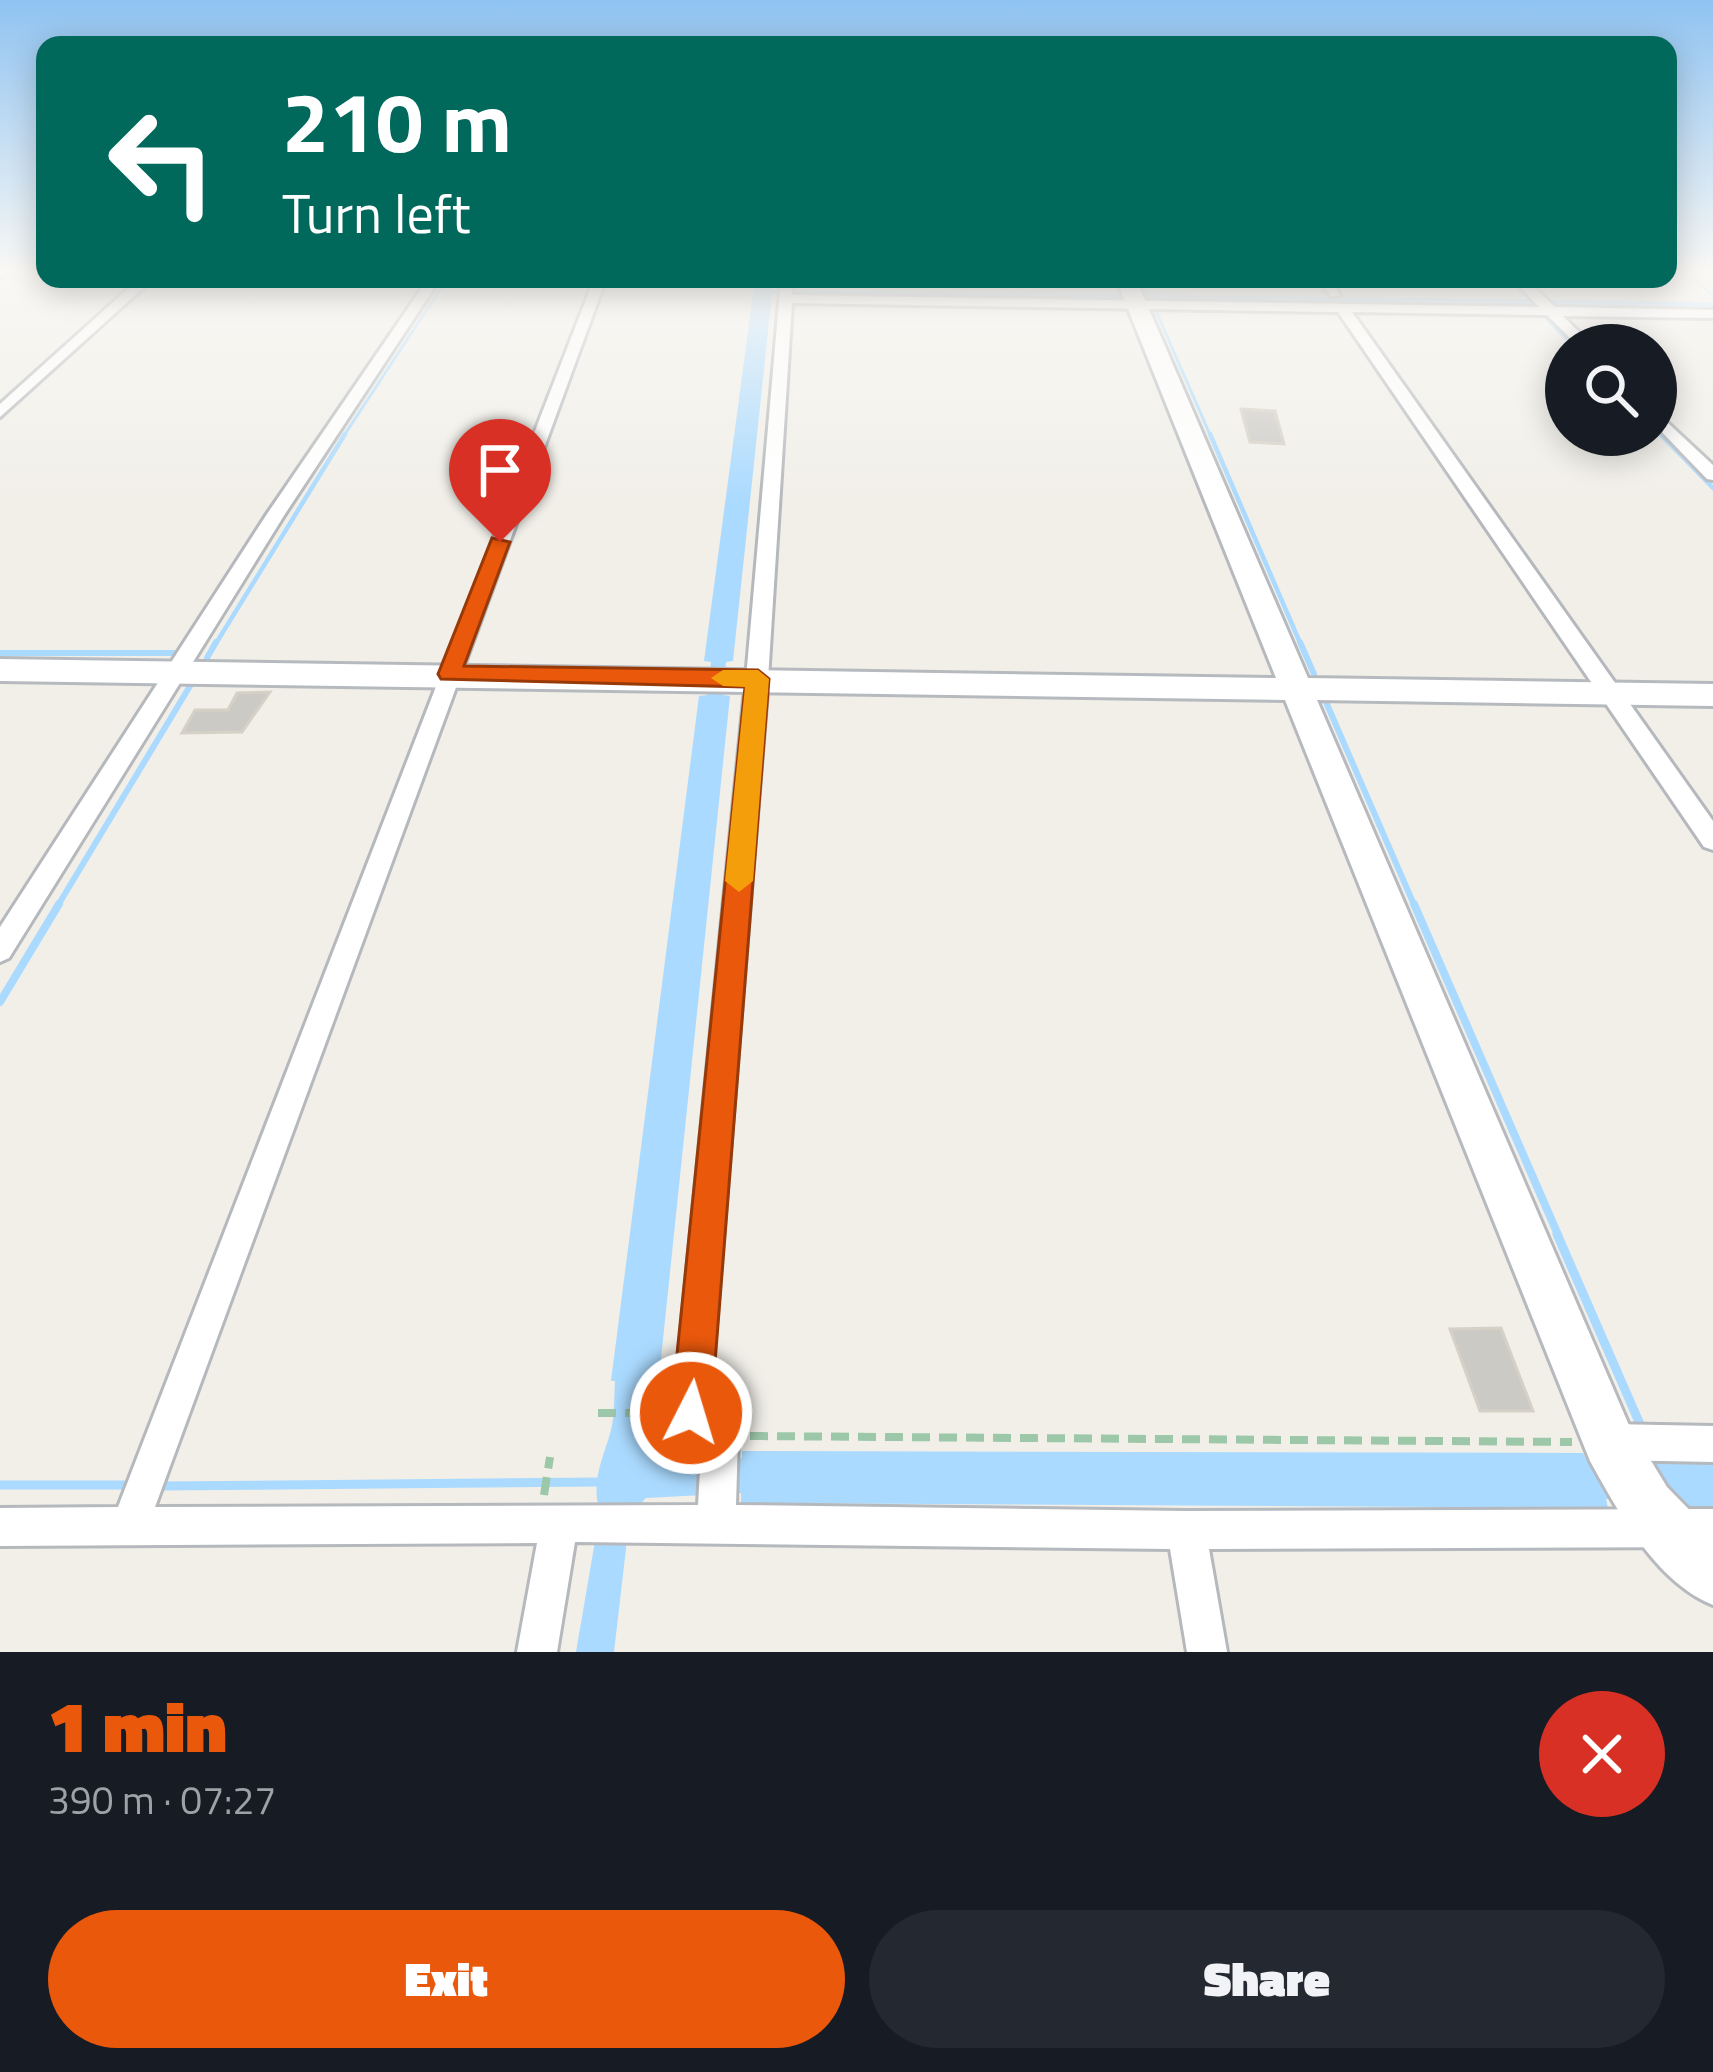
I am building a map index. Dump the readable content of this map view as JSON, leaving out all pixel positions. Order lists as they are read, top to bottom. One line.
{"page":{"turn":["210 m","Turn left"],"heading":["1 min","390 m · 07:27"],"buttons":["Exit","Share"]}}
